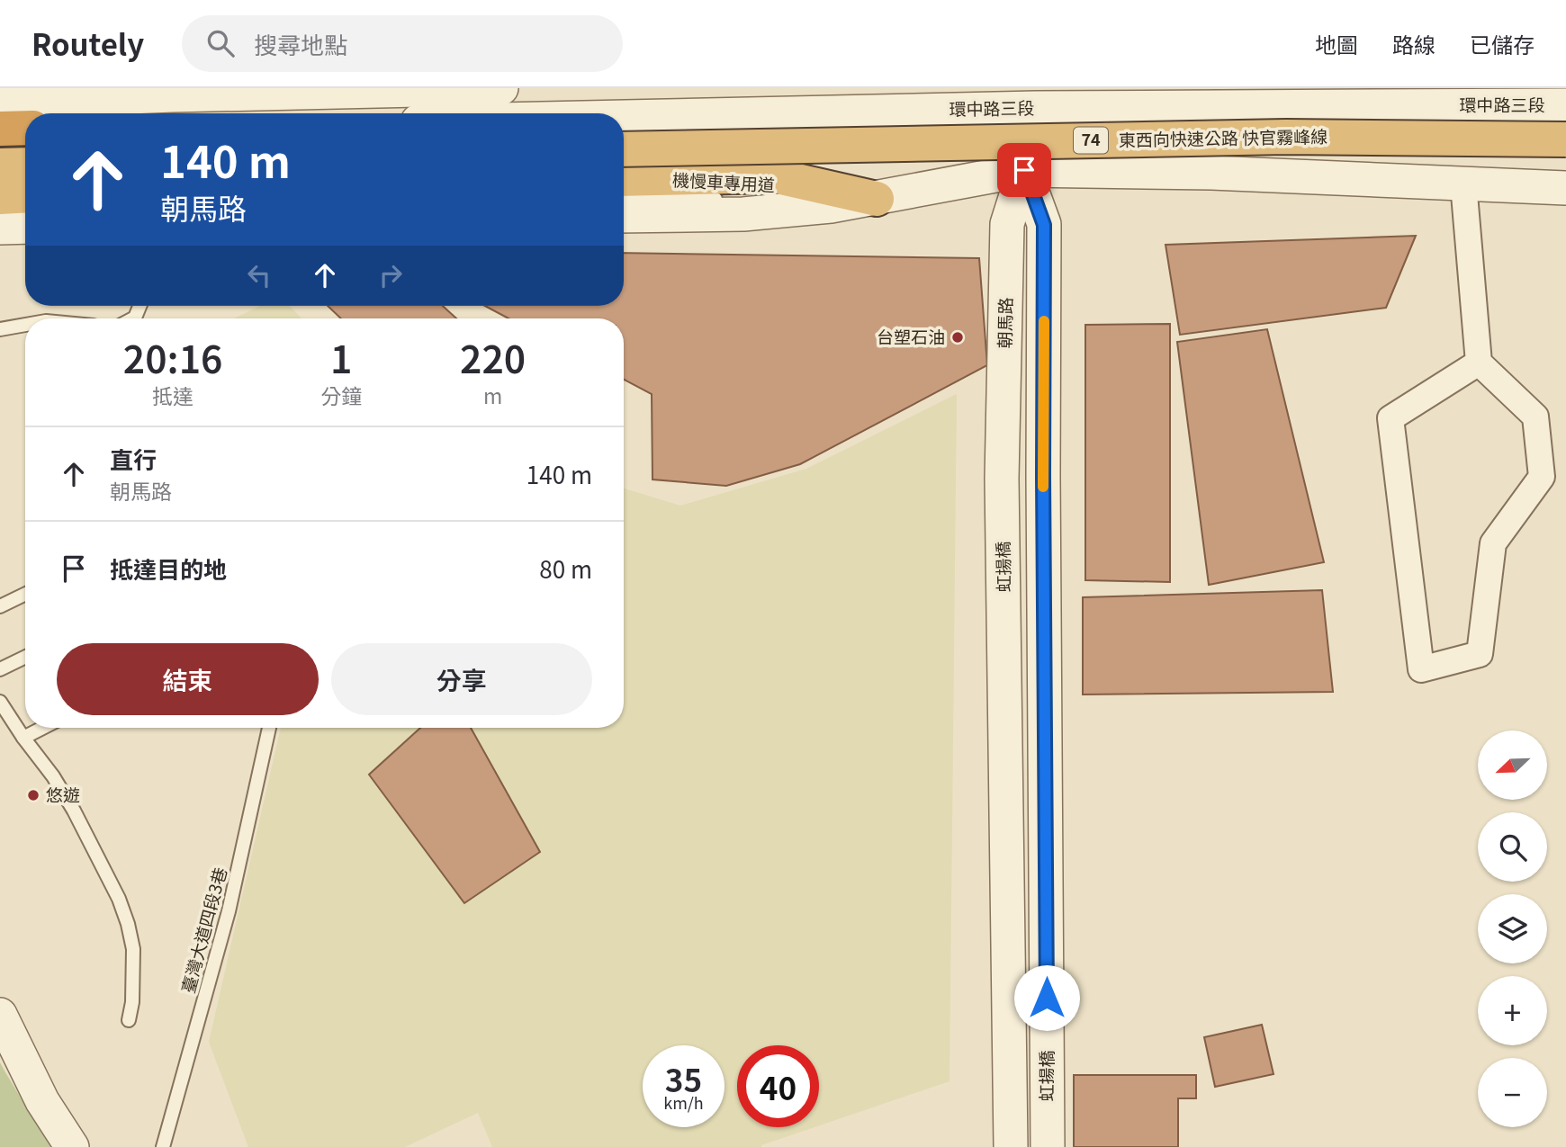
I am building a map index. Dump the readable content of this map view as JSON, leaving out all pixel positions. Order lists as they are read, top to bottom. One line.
{"streets":{"highway":["東西向快速公路 快官霧峰線","74"],"street":["環中路三段","朝馬路","虹揚橋"],"lane":["機慢車專用道","臺灣大道四段3巷"]},"crossings":[["環中路三段","朝馬路"],["朝馬路","虹揚橋"]],"places":["台塑石油","悠遊"],"north":"bottom left","page":{"header":"Routely","search":"搜尋地點","nav":["地圖","路線","已儲存"],"turn":["140 m","朝馬路"],"eta":["20:16","抵達","1","分鐘","220","m"],"list":[{"name":"直行","note":"朝馬路","value":"140 m"},{"name":"抵達目的地","value":"80 m"}],"buttons":["結束","分享"],"map_buttons":["+","−"],"speed":"35 km/h","limit":"40"}}
